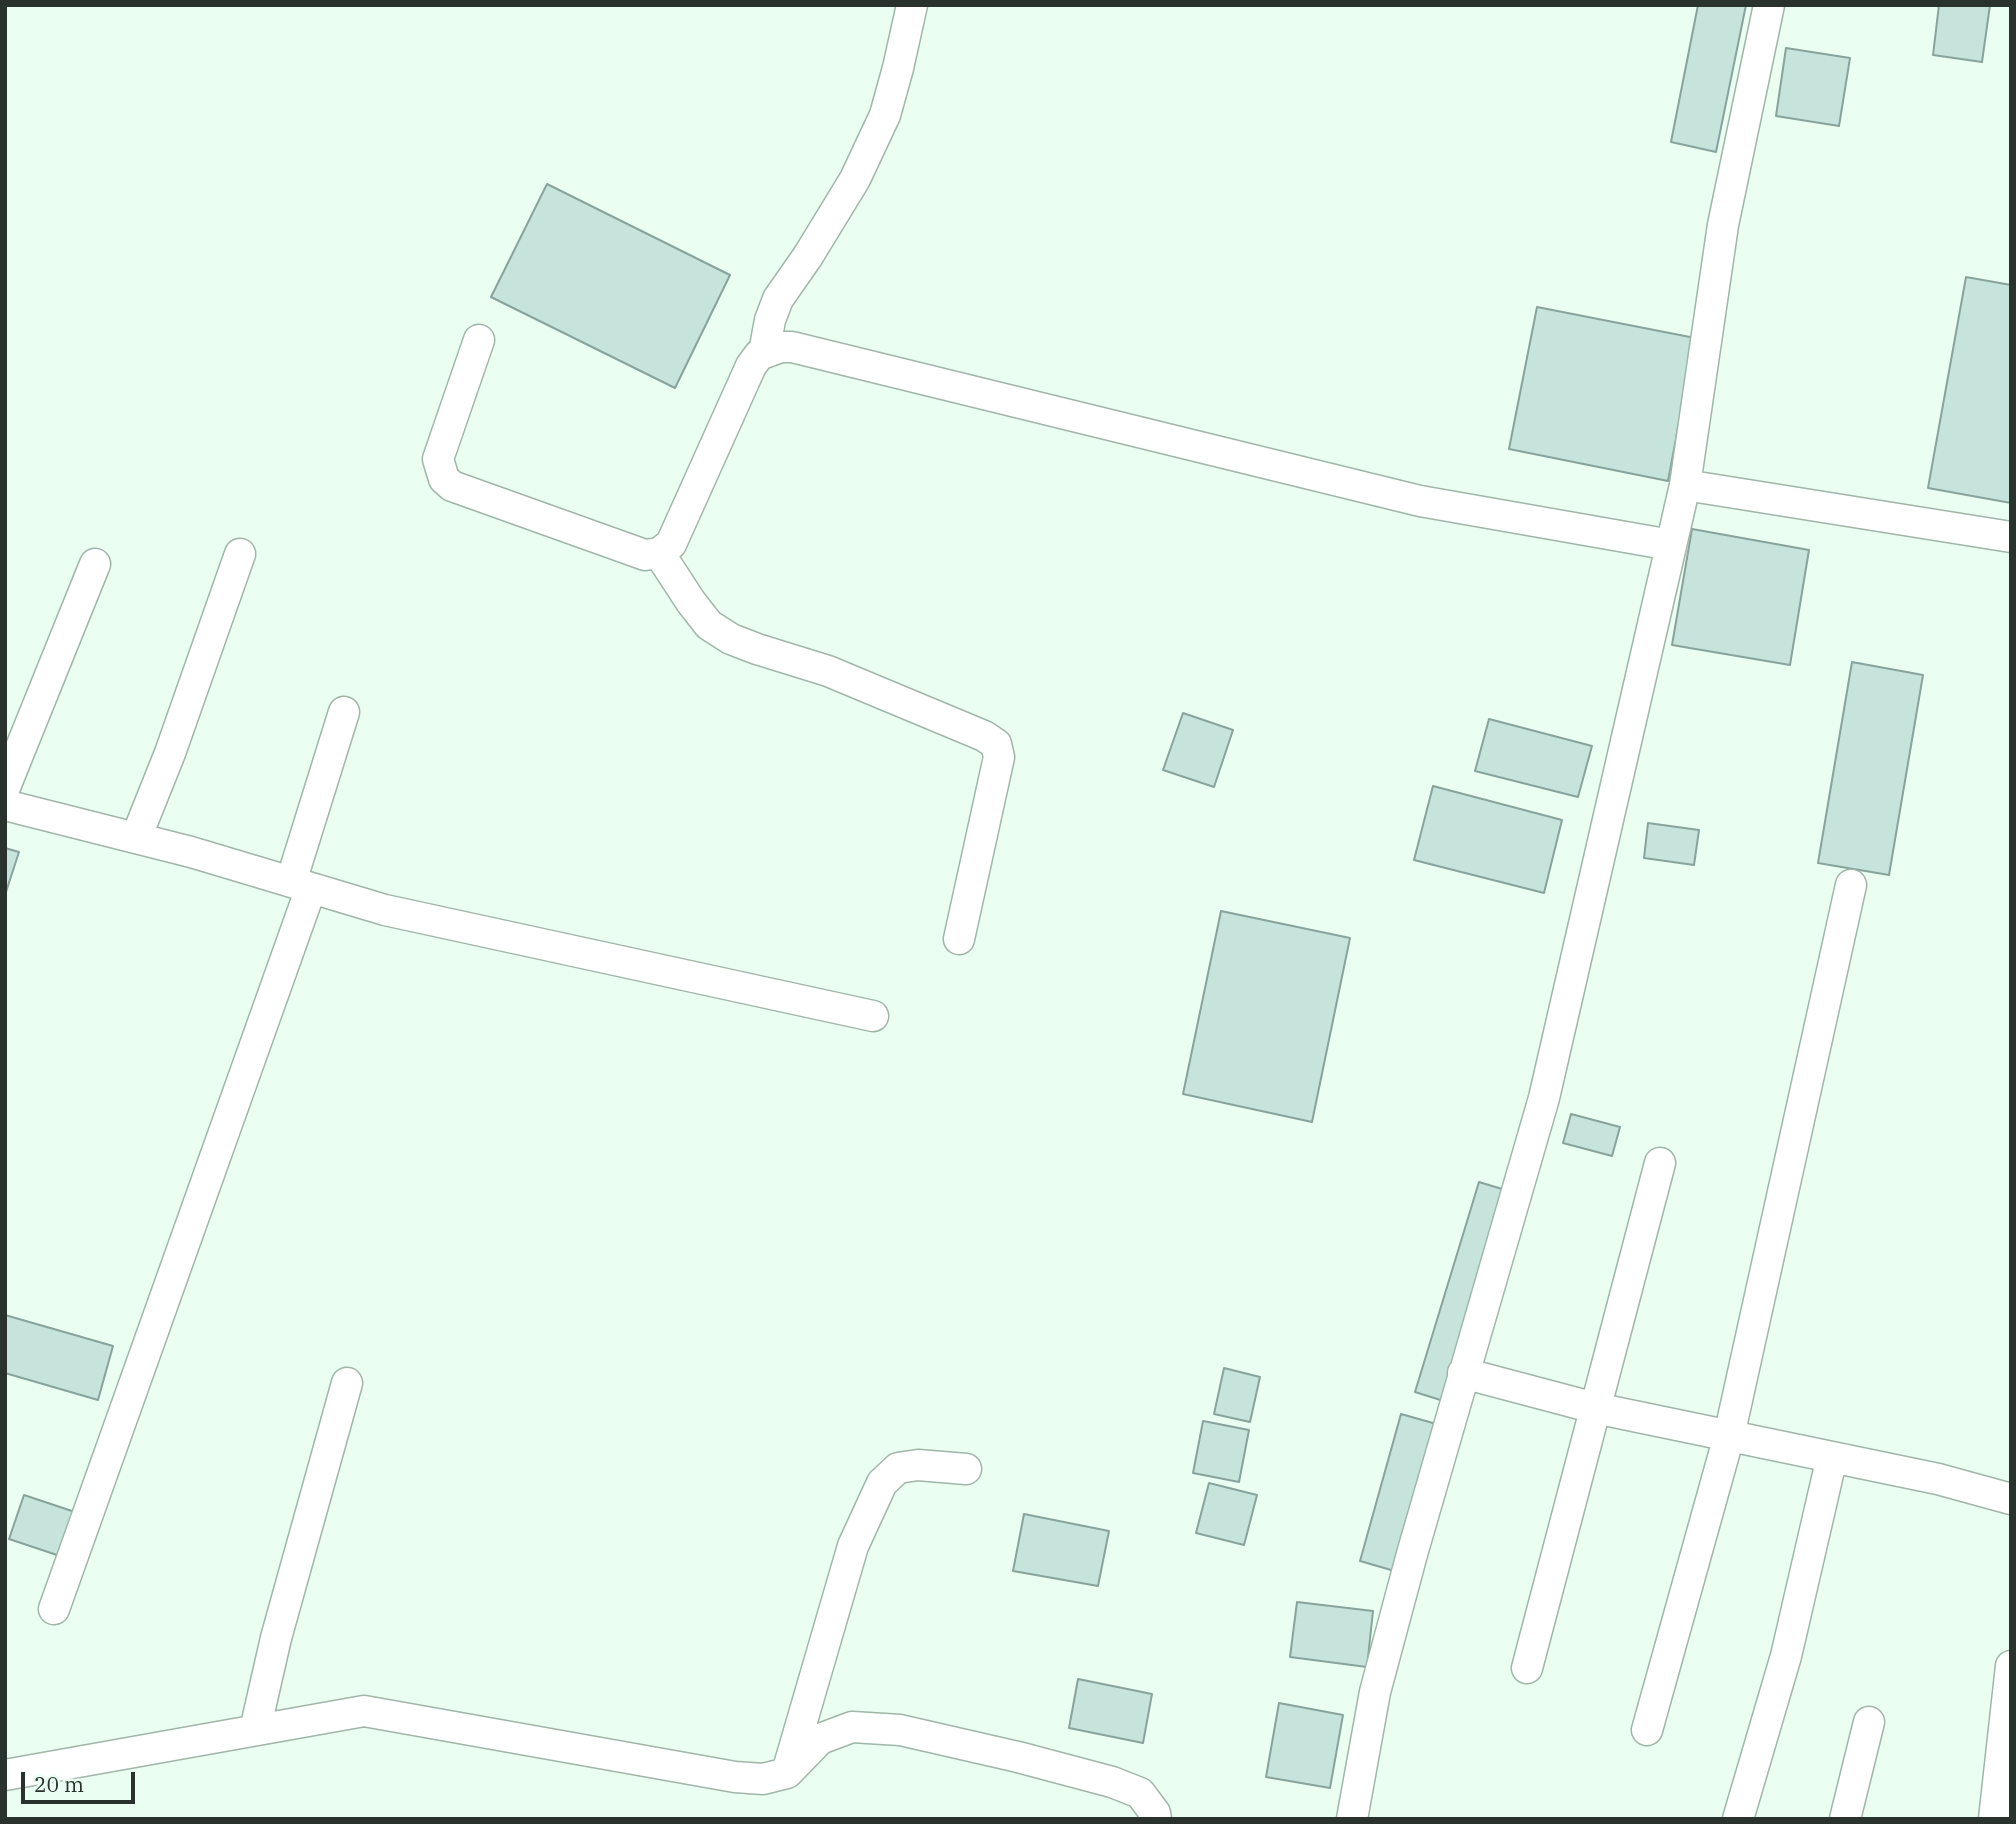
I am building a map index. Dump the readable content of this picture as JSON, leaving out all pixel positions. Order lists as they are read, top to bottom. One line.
{"scale_bar":"20 m"}
